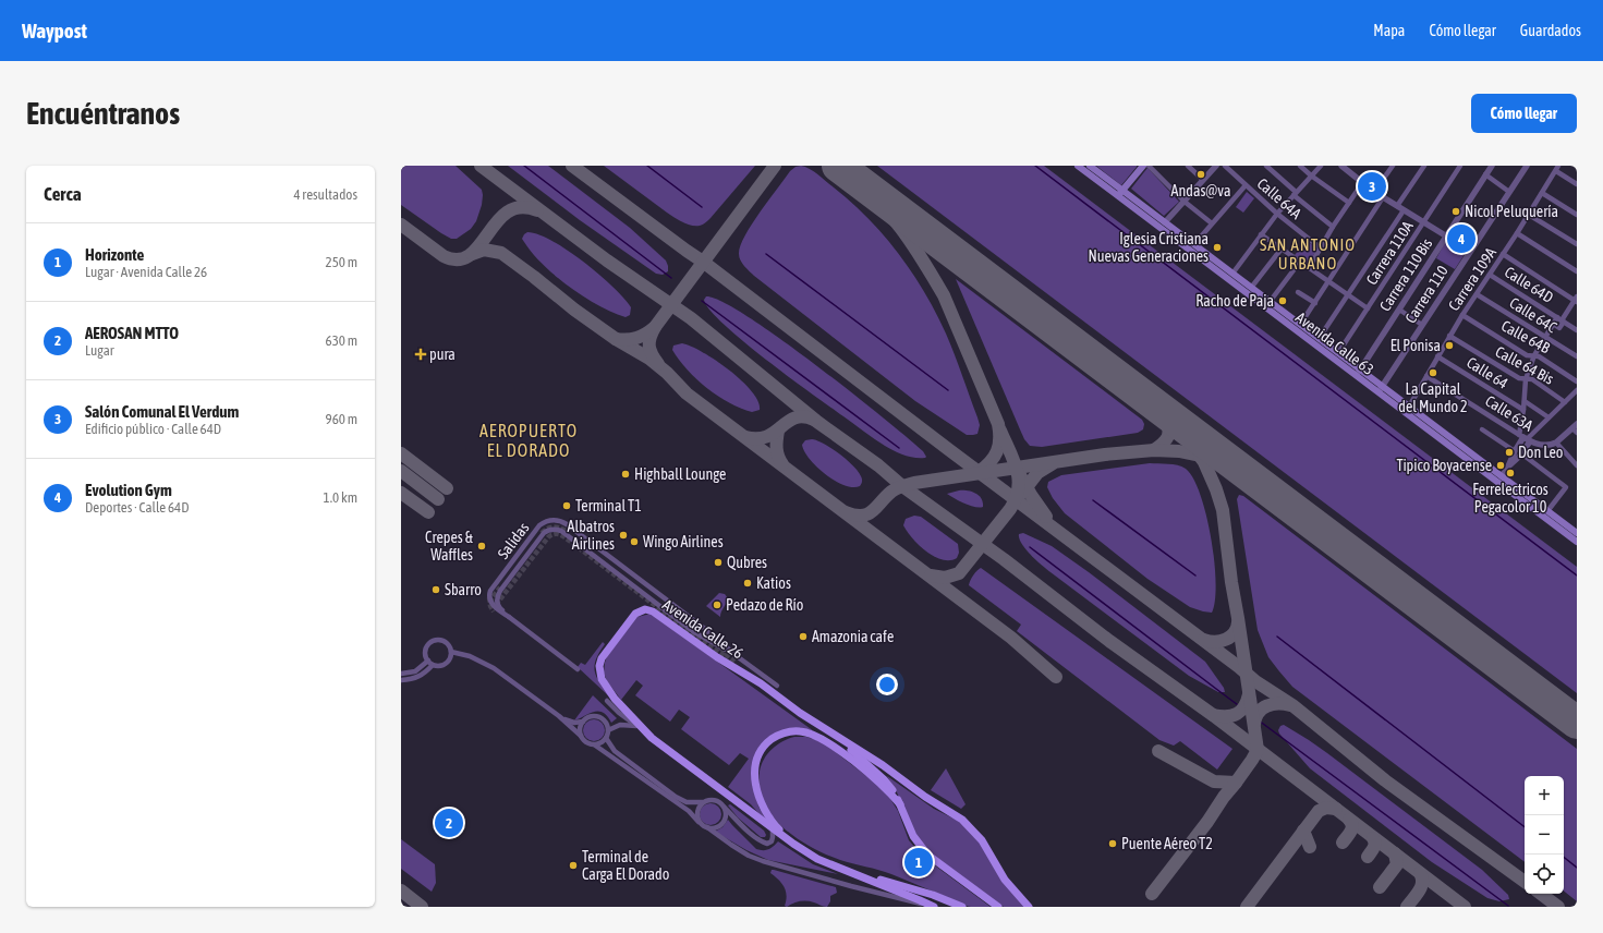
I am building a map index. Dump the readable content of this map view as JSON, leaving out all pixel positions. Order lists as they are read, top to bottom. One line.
{"streets":{"main road":["Avenida Calle 63","Avenida Calle 26"],"street":["Calle 64A","Carrera 110A","Carrera 110 Bis","Carrera 109A","Calle 64D","Carrera 110","Calle 64C","Calle 64B","Calle 64 Bis","Calle 64","Calle 63A","Salidas"]},"crossings":[["Carrera 110A","Avenida Calle 63"],["Carrera 110 Bis","Avenida Calle 63"],["Carrera 109A","Calle 64D"],["Carrera 109A","Calle 64C"],["Carrera 109A","Calle 64B"],["Carrera 109A","Avenida Calle 63"],["Carrera 109A","Calle 64 Bis"],["Carrera 109A","Calle 64"],["Carrera 109A","Calle 63A"],["Carrera 110","Avenida Calle 63"]],"districts":["SAN ANTONIO URBANO","AEROPUERTO EL DORADO"],"places":{"other":["Andas@va","Nicol Peluquería","Iglesia Cristiana Nuevas Generaciones","Racho de Paja","El Ponisa","La Capital del Mundo 2","Don Leo","Tipico Boyacense","Ferrelectricos Pegacolor 10","Highball Lounge","Terminal T1","Albatros Airlines","Wingo Airlines","Crepes & Waffles","Qubres","Katios","Sbarro","Pedazo de Río","Amazonia cafe","Puente Aéreo T2","Terminal de Carga El Dorado"],"health":["pura"]},"page":{"header":"Waypost","nav":["Mapa","Cómo llegar","Guardados"],"buttons":"Cómo llegar","title":"Encuéntranos","heading":["Cerca","4 resultados"],"pins":["3","4","2","1"],"list":[{"mark":"1","name":"Horizonte","note":"Lugar · Avenida Calle 26","value":"250 m"},{"mark":"2","name":"AEROSAN MTTO","note":"Lugar","value":"630 m"},{"mark":"3","name":"Salón Comunal El Verdum","note":"Edificio público · Calle 64D","value":"960 m"},{"mark":"4","name":"Evolution Gym","note":"Deportes · Calle 64D","value":"1.0 km"}],"map_buttons":["+","−"]}}
